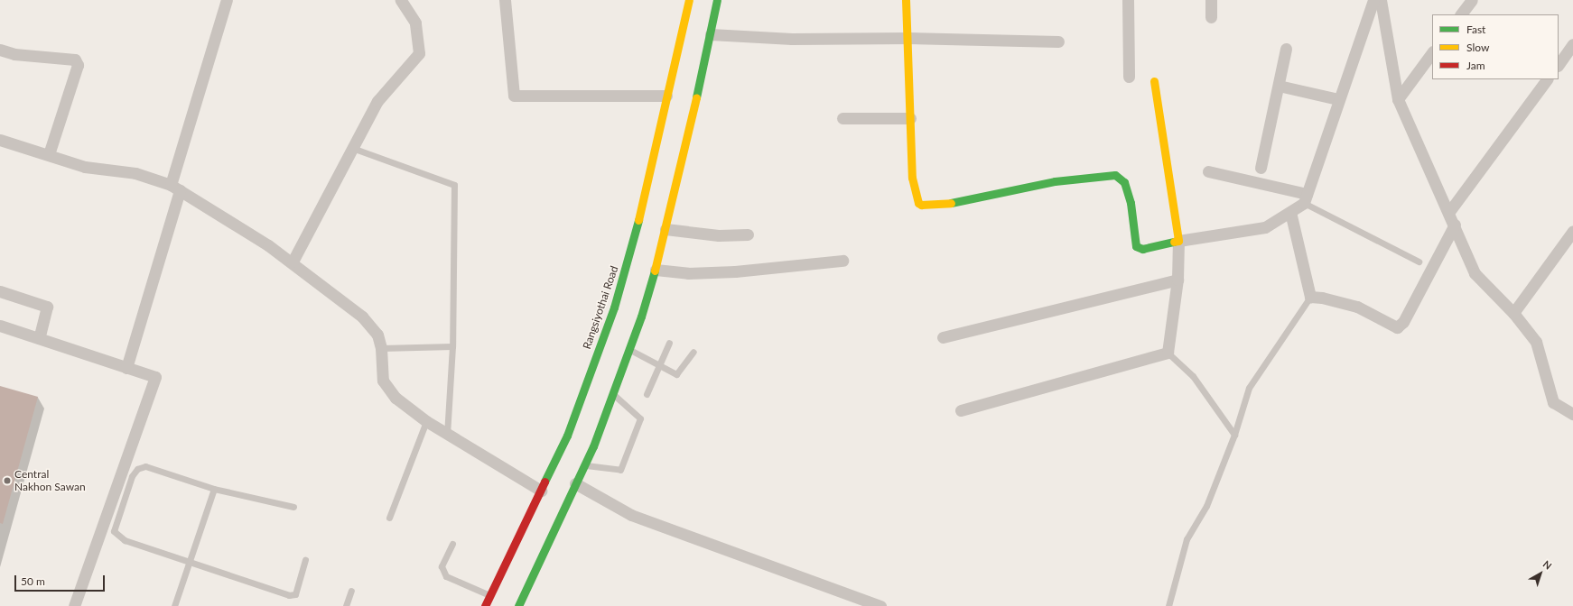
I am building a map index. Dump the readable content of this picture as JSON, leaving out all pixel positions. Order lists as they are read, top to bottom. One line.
{"streets":{"main road":["Rangsiyothai Road"]},"places":["Central Nakhon Sawan"],"legend":["Fast","Slow","Jam"],"scale_bar":"50 m","north":"top right"}
